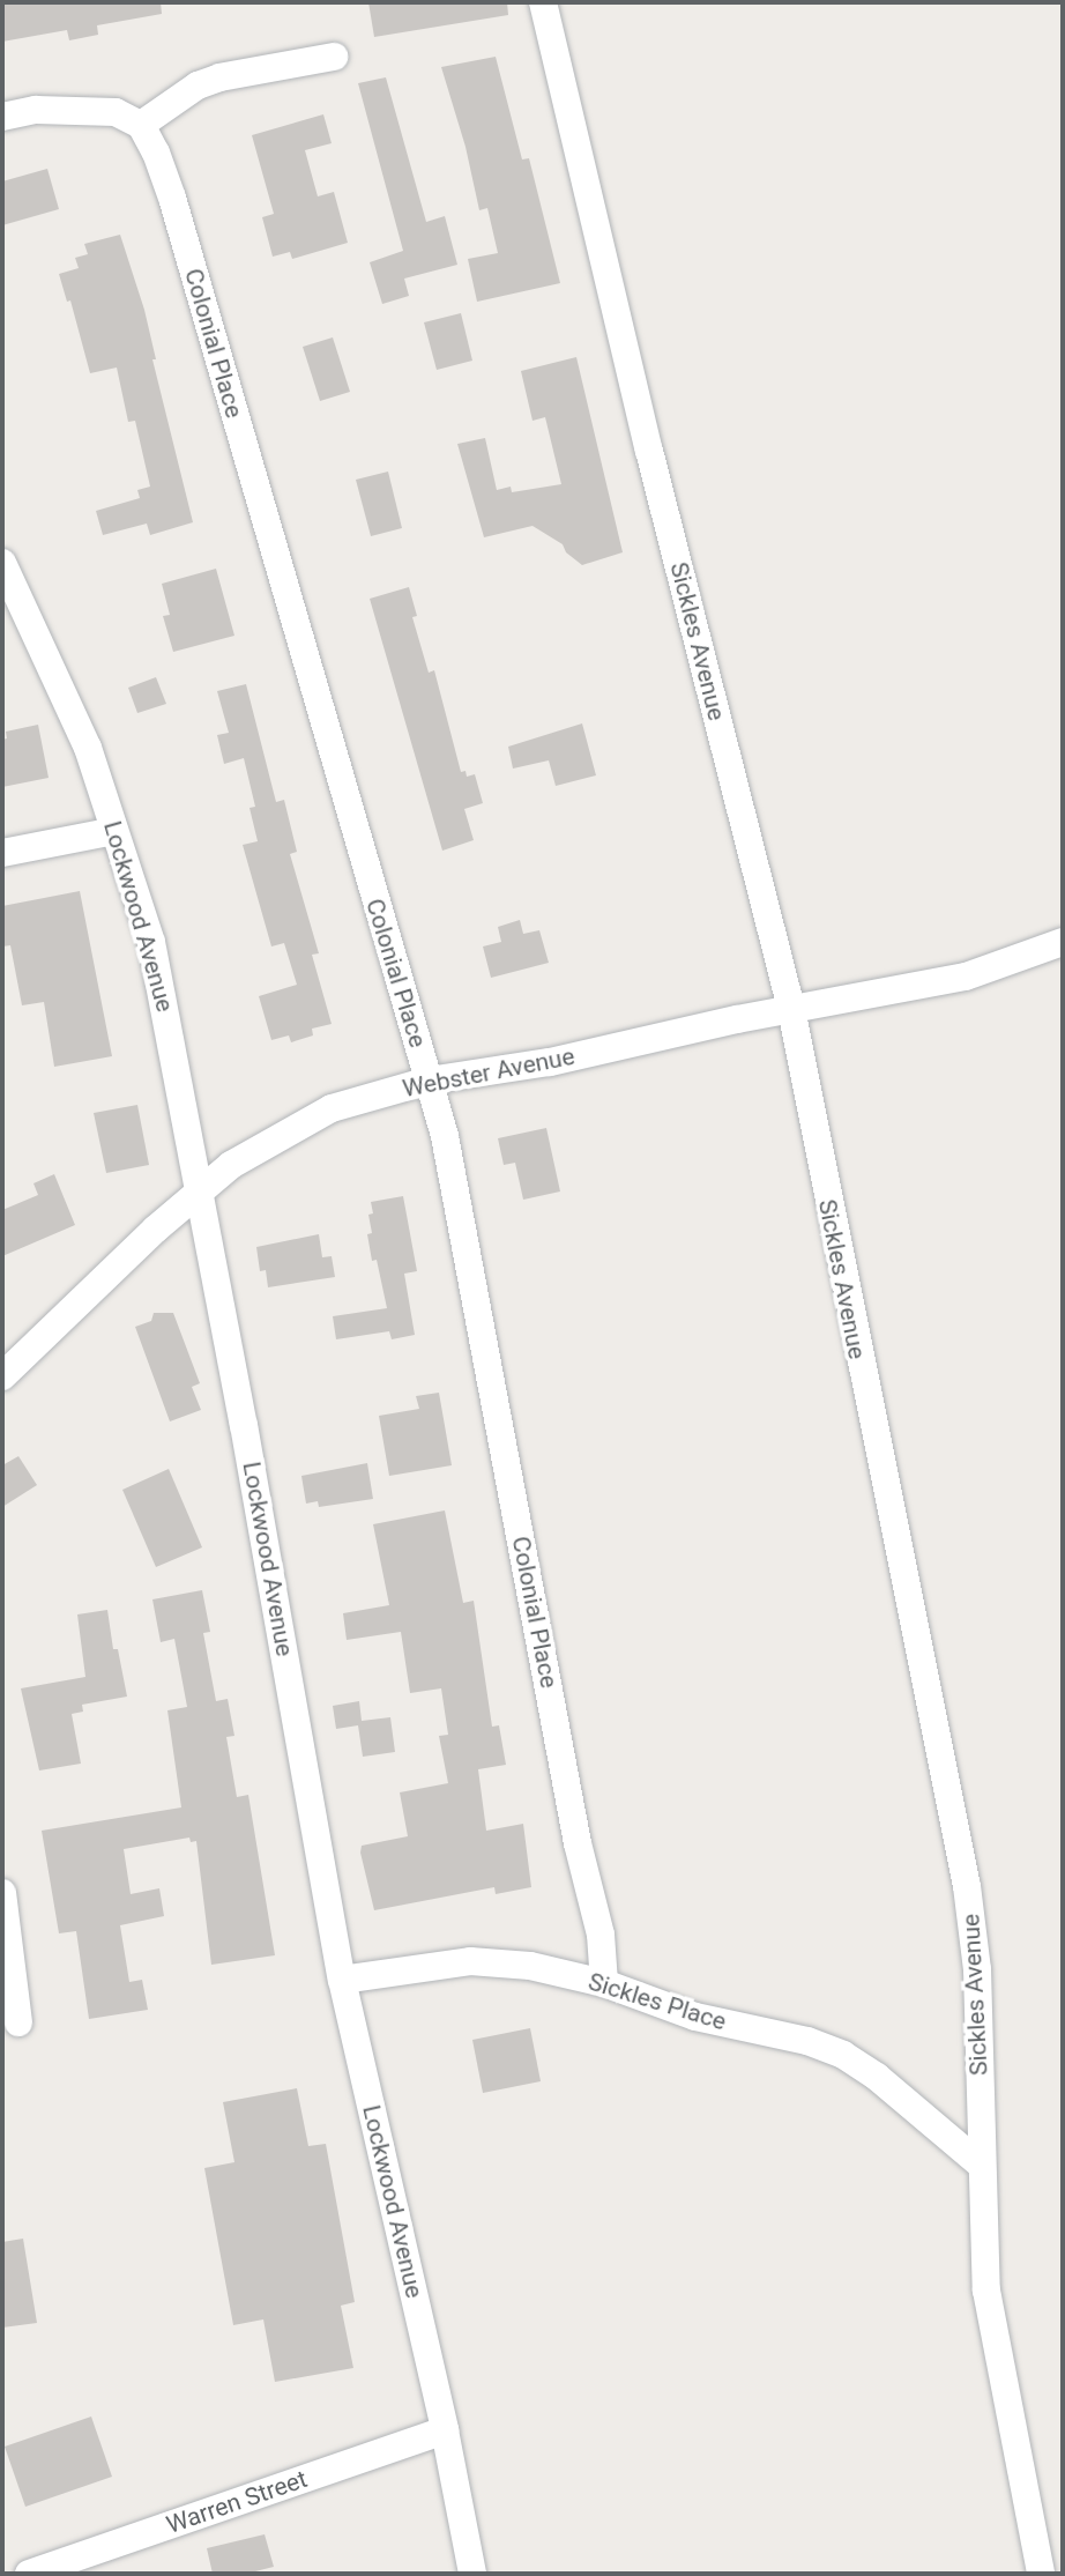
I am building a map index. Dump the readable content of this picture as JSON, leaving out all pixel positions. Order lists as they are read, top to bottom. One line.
{"streets":{"street":["Colonial Place","Sickles Avenue","Lockwood Avenue","Webster Avenue","Sickles Place","Warren Street"]},"crossings":[["Colonial Place","Webster Avenue"],["Colonial Place","Sickles Place"],["Sickles Avenue","Webster Avenue"],["Sickles Avenue","Sickles Place"],["Lockwood Avenue","Webster Avenue"],["Lockwood Avenue","Sickles Place"],["Lockwood Avenue","Warren Street"]]}
